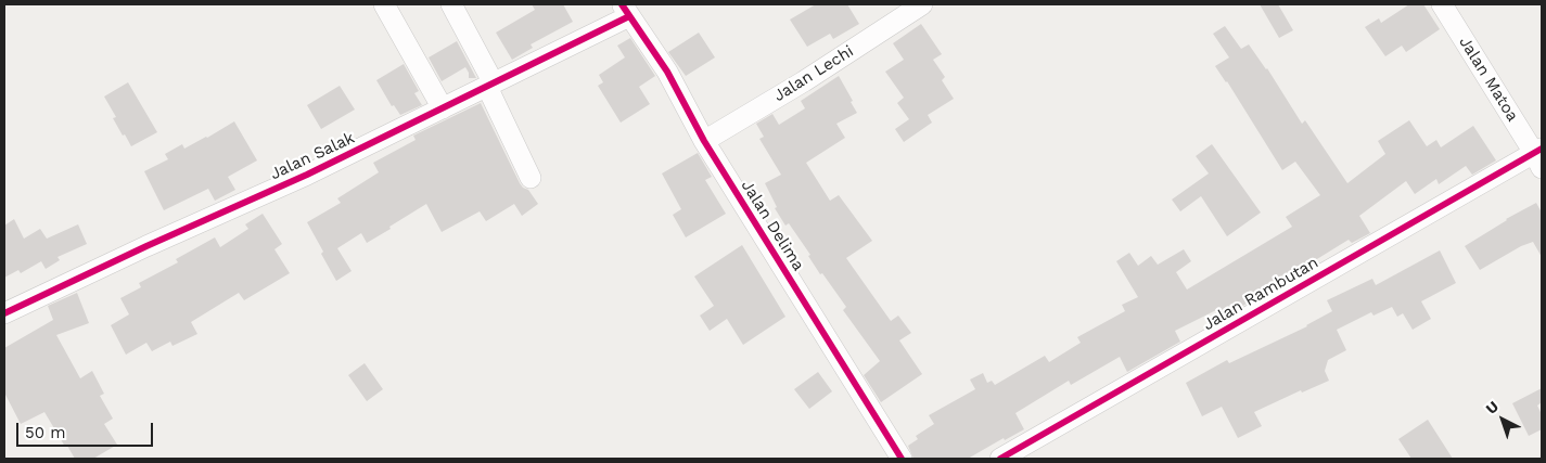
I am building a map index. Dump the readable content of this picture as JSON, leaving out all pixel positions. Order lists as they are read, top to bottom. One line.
{"streets":{"street":["Jalan Lechi","Jalan Matoa","Jalan Salak","Jalan Delima","Jalan Rambutan"]},"crossings":[["Jalan Lechi","Jalan Delima"],["Jalan Matoa","Jalan Rambutan"],["Jalan Salak","Jalan Delima"]],"scale_bar":"50 m","north":"top left"}
